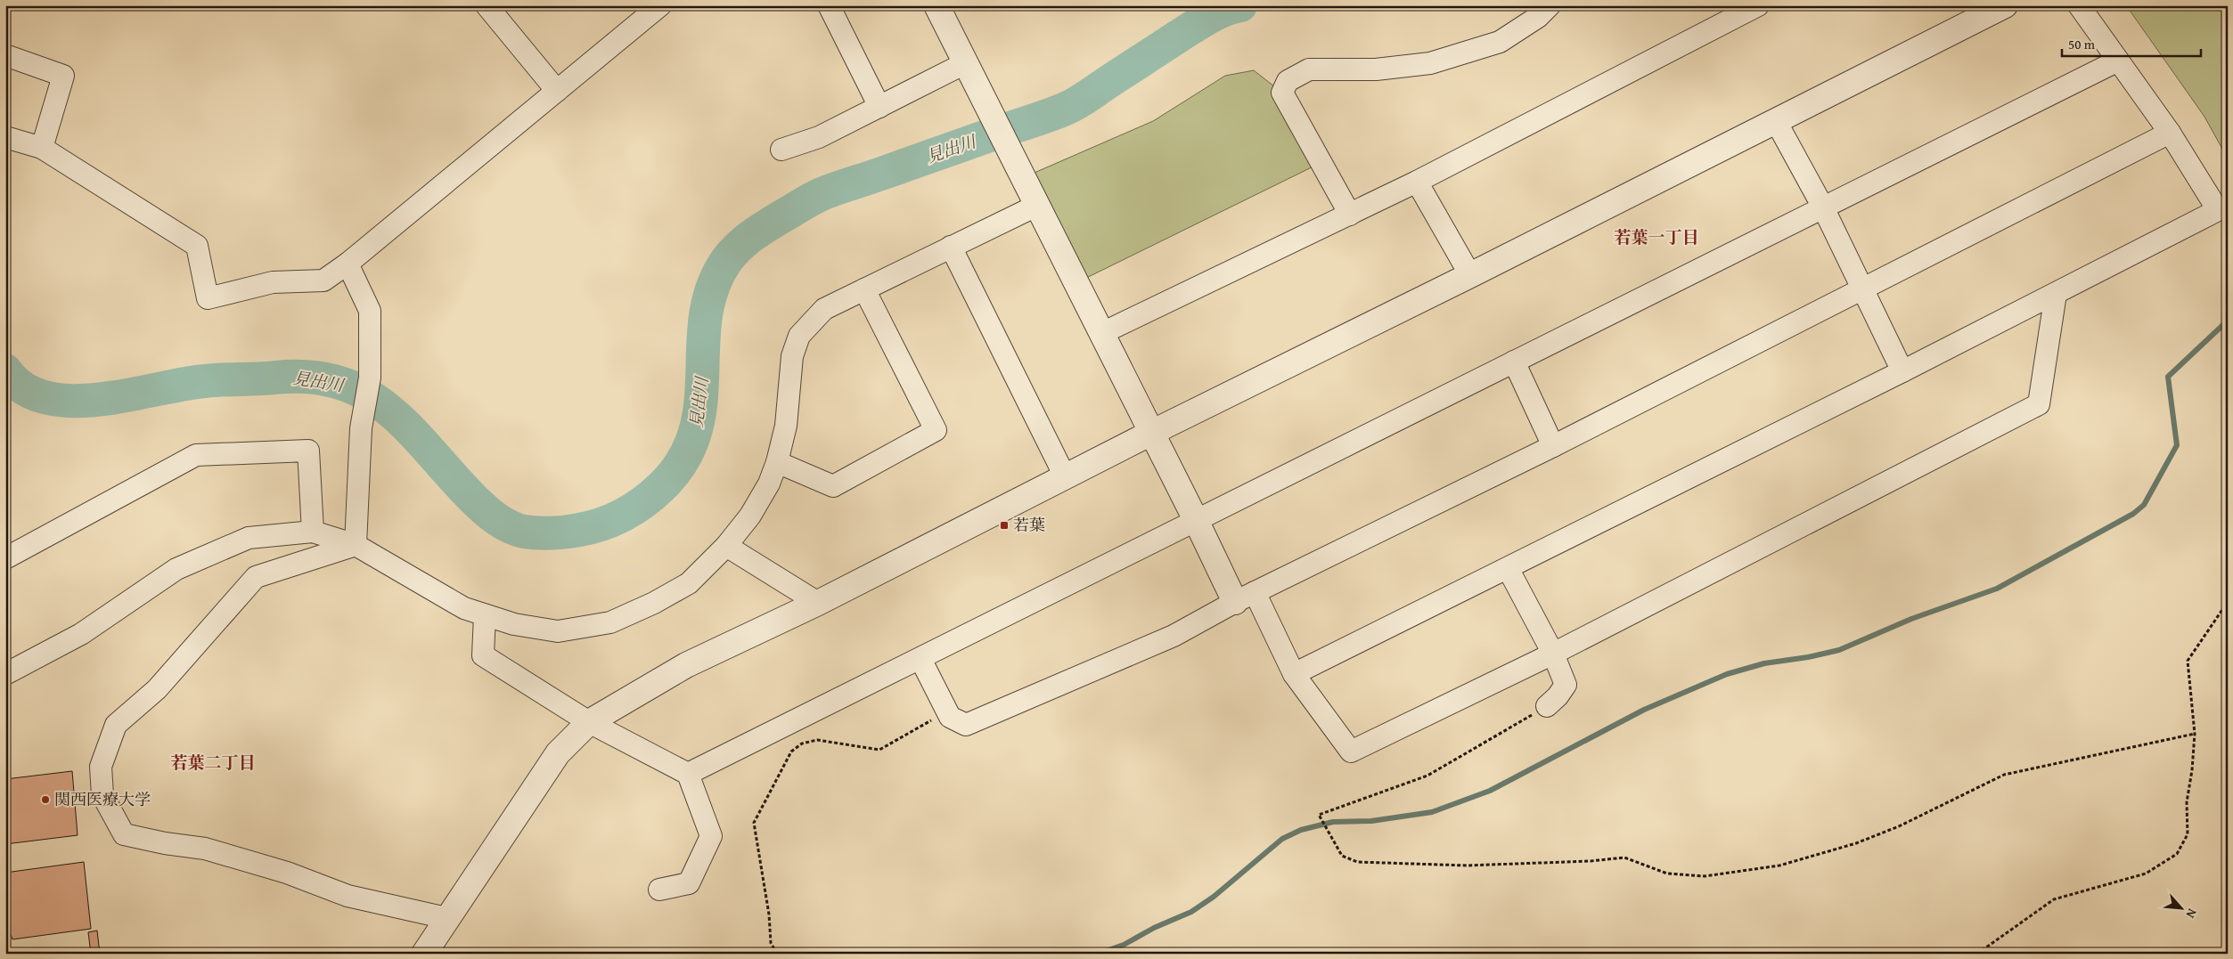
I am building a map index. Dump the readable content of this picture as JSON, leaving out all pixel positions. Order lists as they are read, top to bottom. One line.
{"districts":["若葉一丁目","若葉二丁目"],"water":["見出川"],"places":{"transit":["若葉"],"other":["関西医療大学"]},"scale_bar":"50 m","north":"bottom right"}
